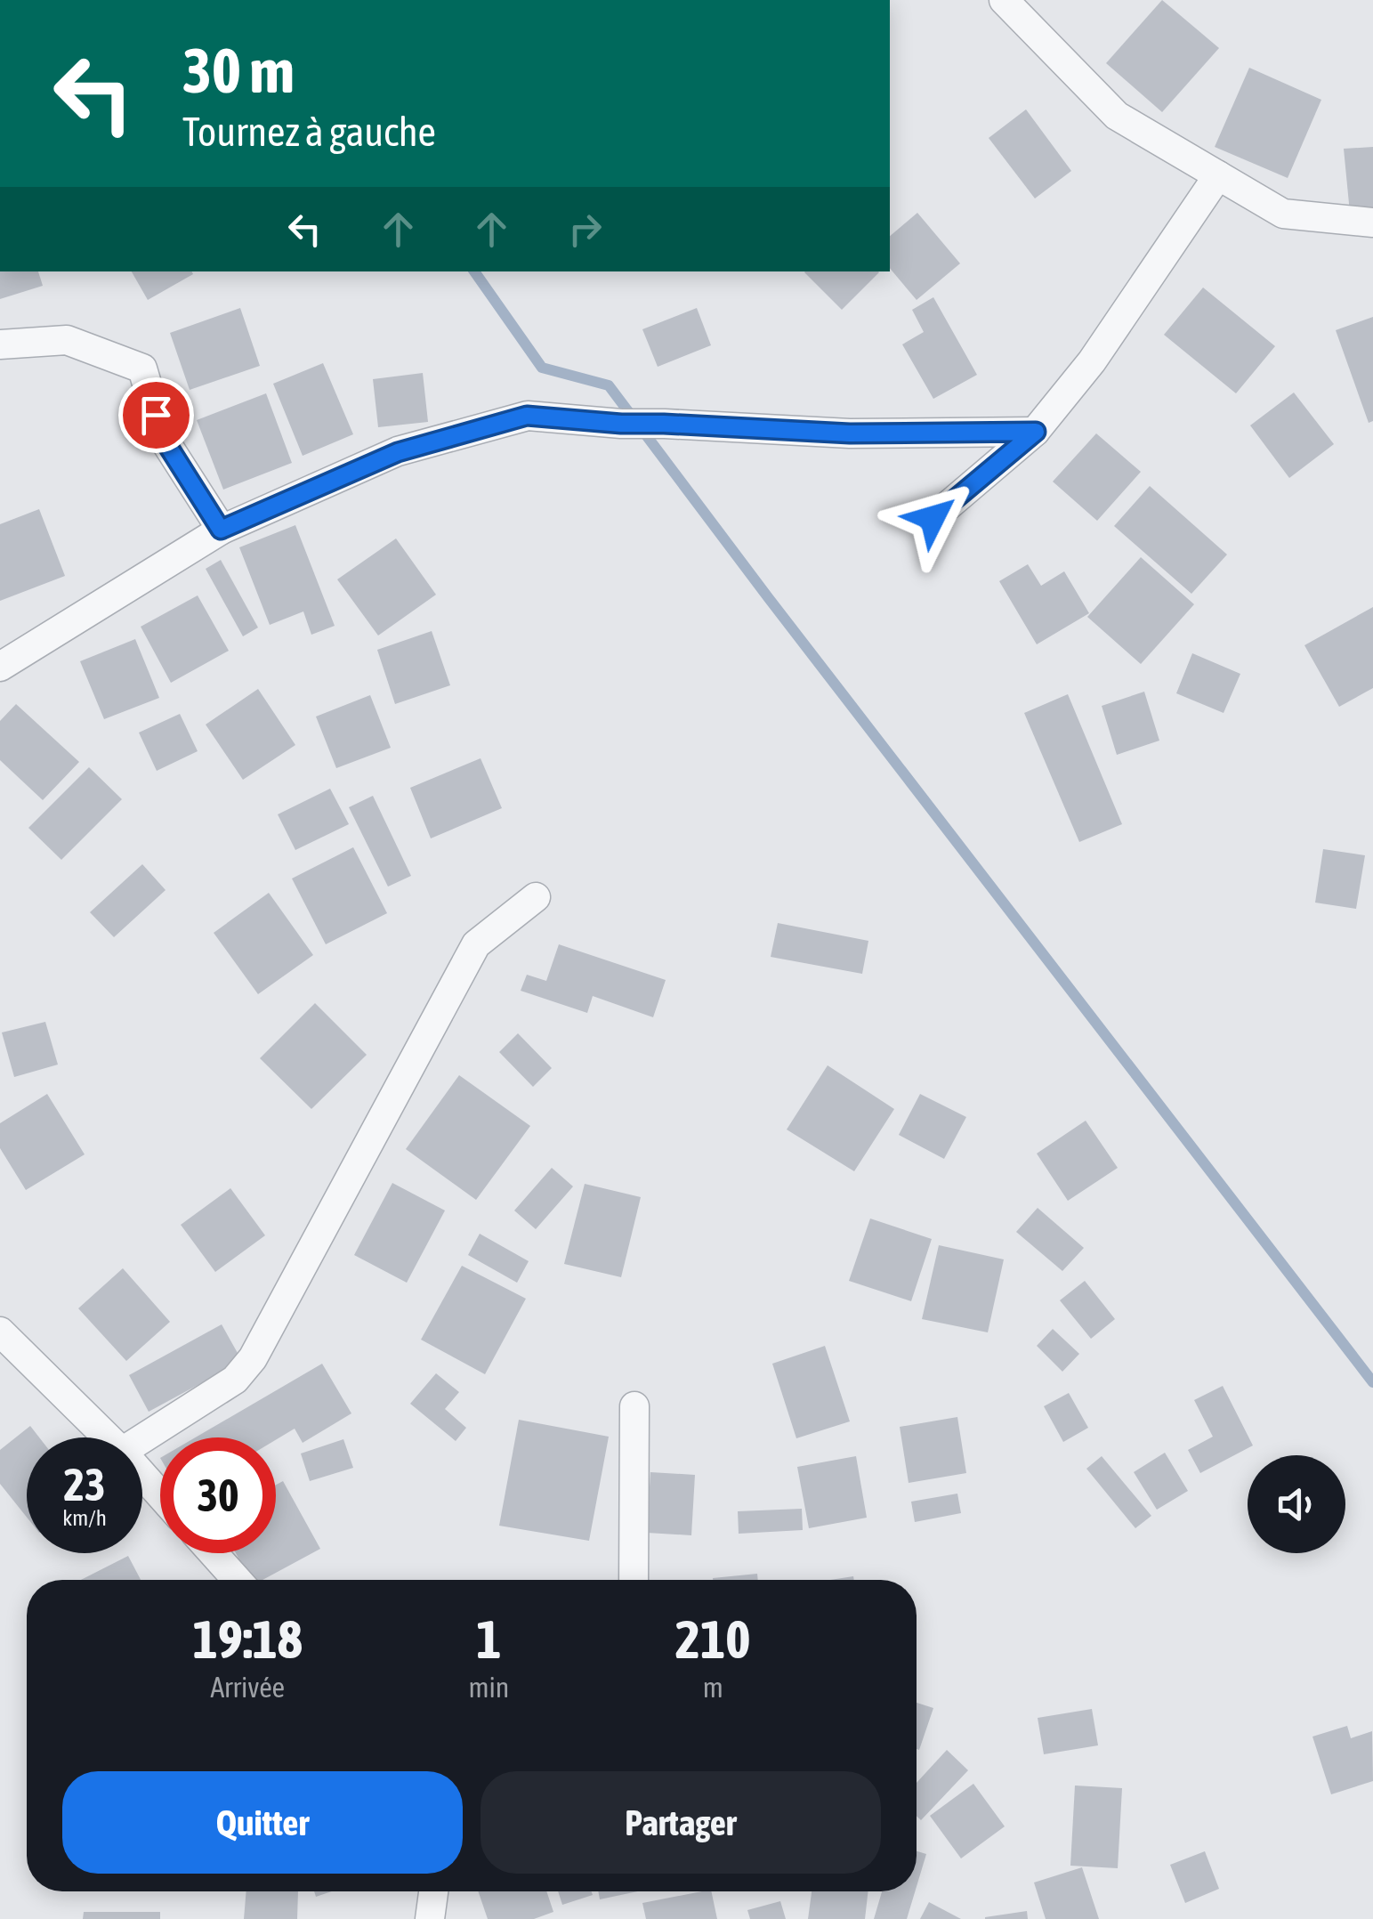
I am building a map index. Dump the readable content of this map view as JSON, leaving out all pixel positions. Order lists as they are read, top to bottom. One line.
{"page":{"turn":["30 m","Tournez à gauche"],"speed":"23 km/h","limit":"30","eta":["19:18","Arrivée","1","min","210","m"],"buttons":["Quitter","Partager"]}}
